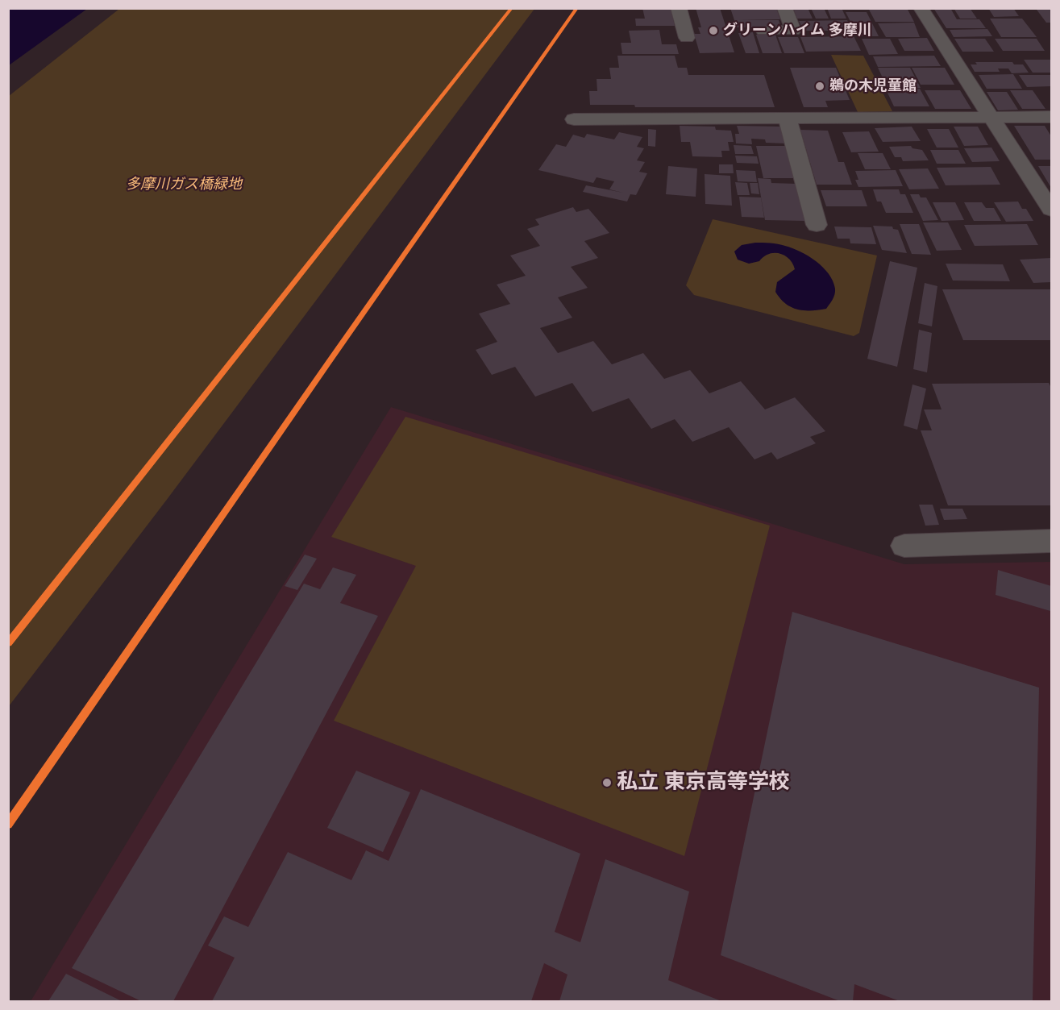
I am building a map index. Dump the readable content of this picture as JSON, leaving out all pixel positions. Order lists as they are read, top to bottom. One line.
{"parks":["多摩川ガス橋緑地"],"places":["グリーンハイム 多摩川","鵜の木児童館","私立 東京高等学校"]}
